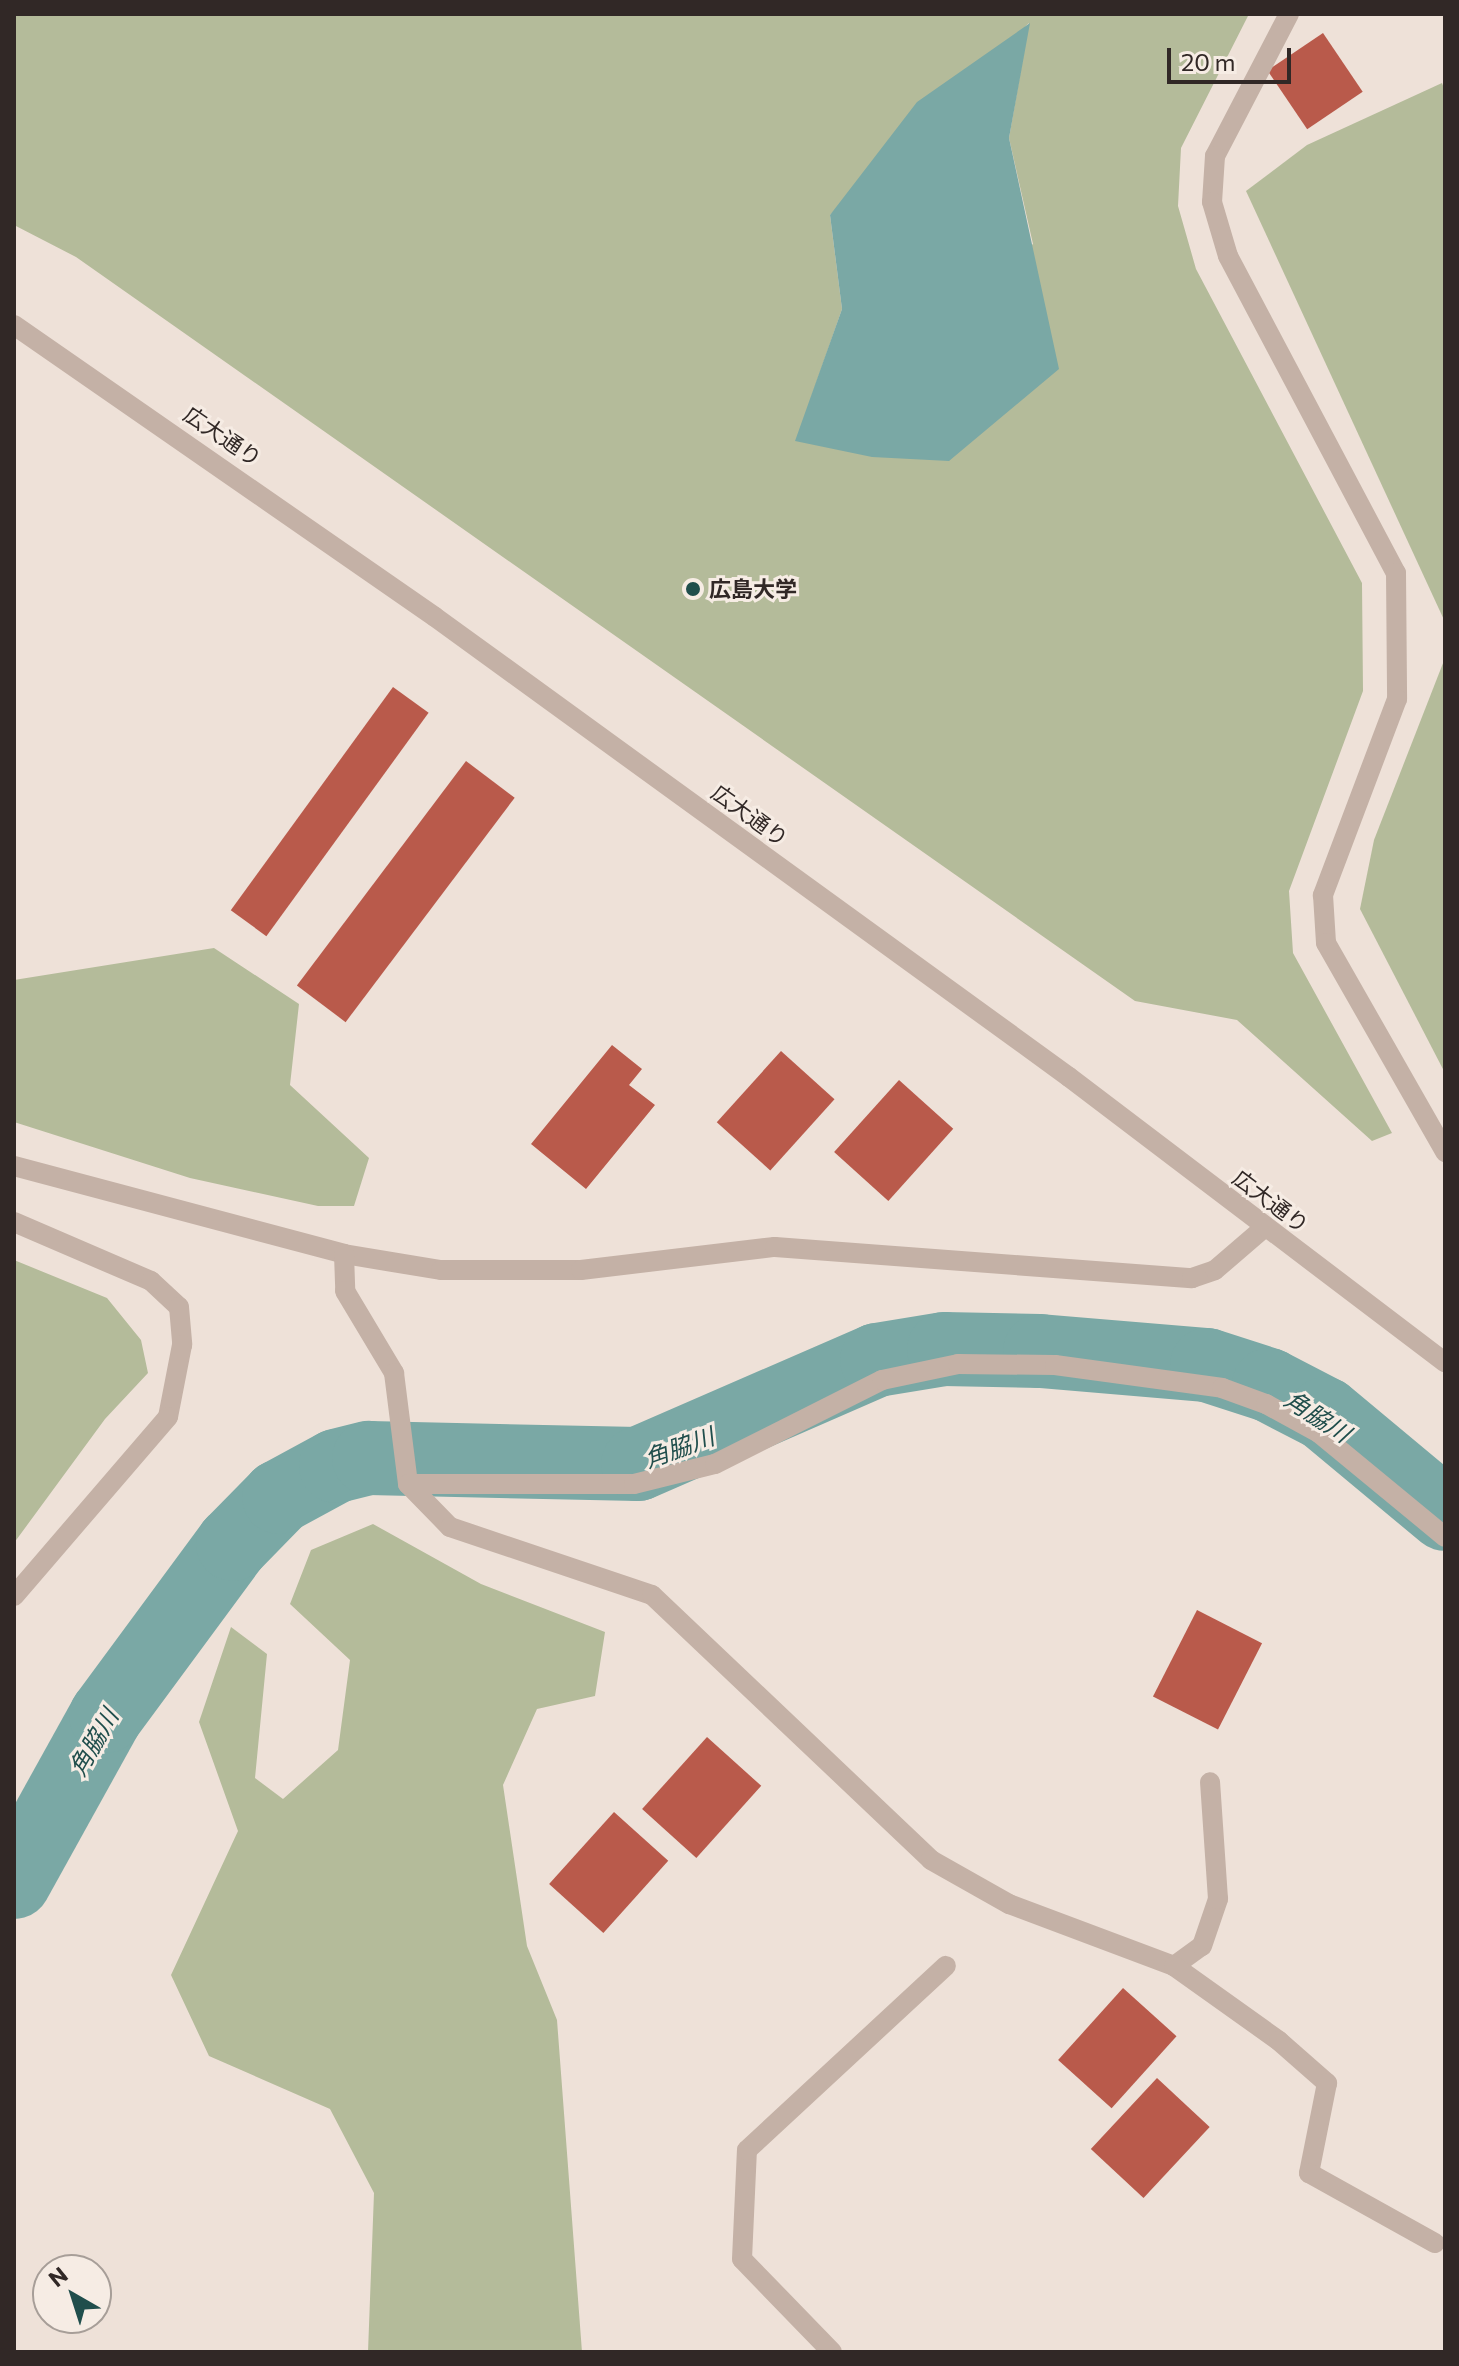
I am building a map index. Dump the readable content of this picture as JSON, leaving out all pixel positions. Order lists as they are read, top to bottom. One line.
{"streets":{"street":["広大通り"]},"water":["角脇川"],"places":["広島大学"],"scale_bar":"20 m","north":"top left"}
